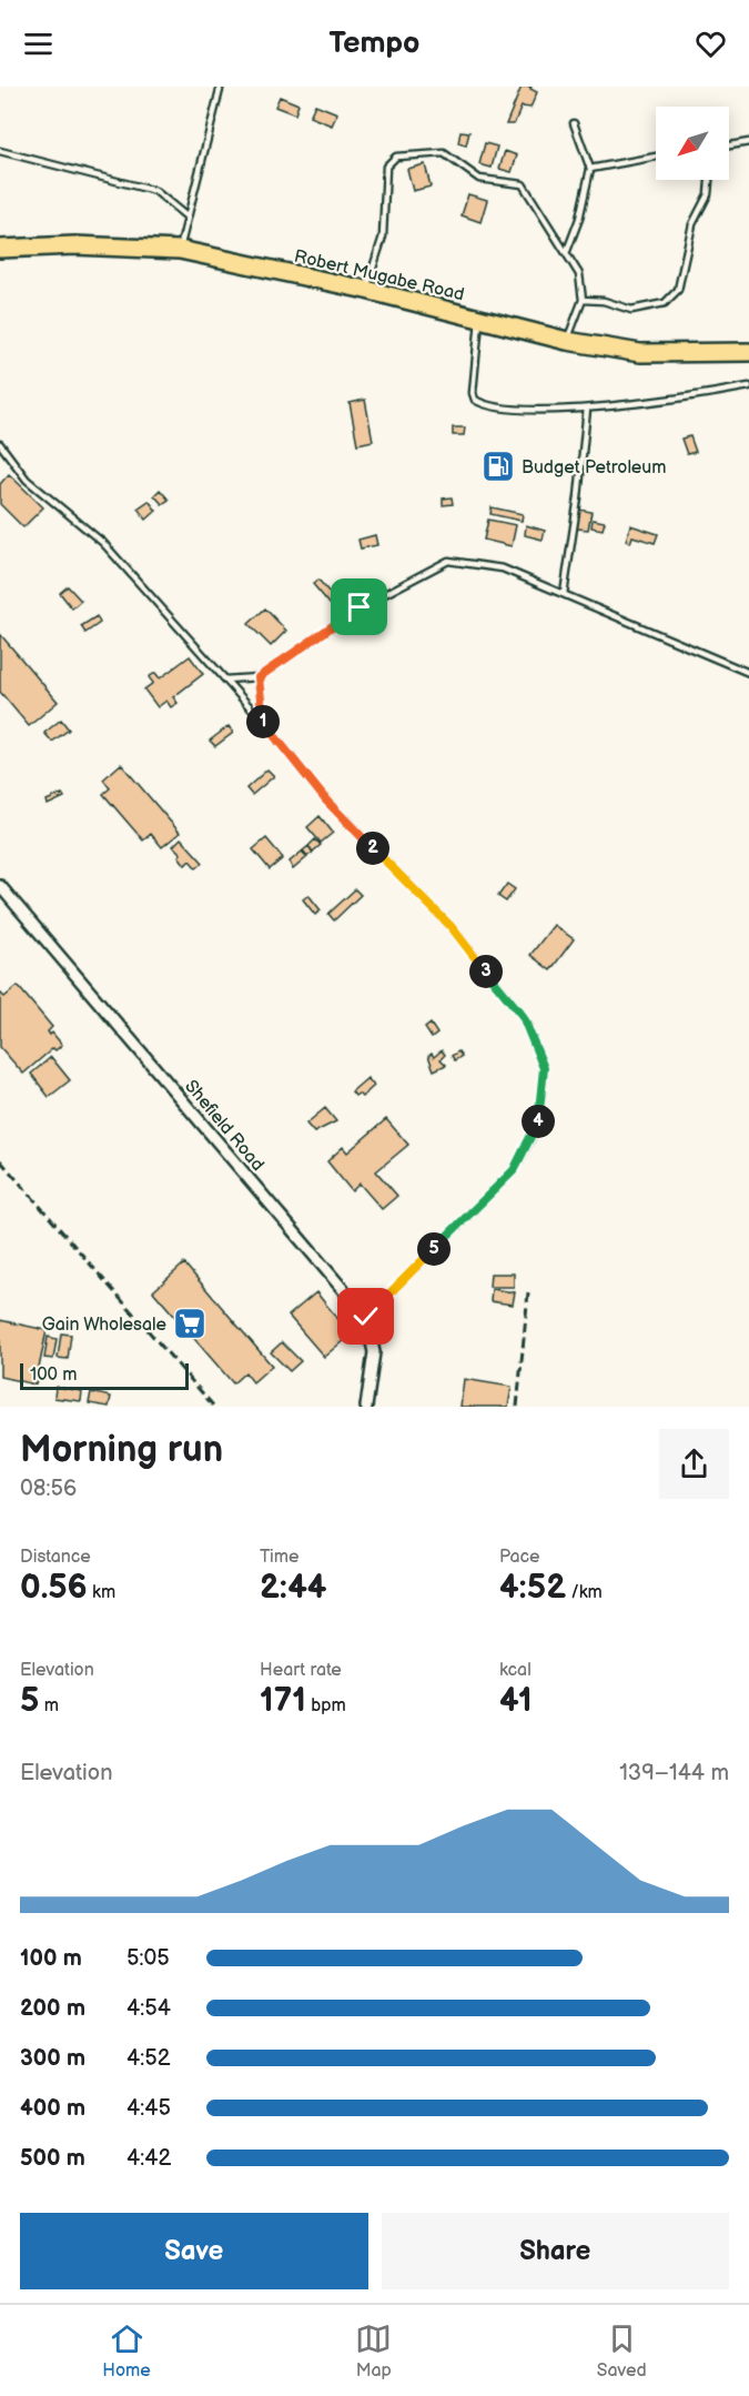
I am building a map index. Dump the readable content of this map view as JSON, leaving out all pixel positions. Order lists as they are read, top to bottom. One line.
{"streets":{"main road":["Robert Mugabe Road"],"street":["Shefield Road"]},"places":{"fuel station":["Budget Petroleum"],"supermarket":["Gain Wholesale"]},"scale_bar":"100 m","north":"bottom left","page":{"header":"Tempo","pins":["1","2","3","4","5"],"scale":"100 m","heading":["Morning run","08:56"],"stats":[["Distance","0.56 km"],["Time","2:44"],["Pace","4:52 /km"],["Elevation","5 m"],["Heart rate","171 bpm"],["kcal","41"]],"chart":["Elevation","139–144 m"],"list":[{"name":"100 m","note":"5:05"},{"name":"200 m","note":"4:54"},{"name":"300 m","note":"4:52"},{"name":"400 m","note":"4:45"},{"name":"500 m","note":"4:42"}],"buttons":["Save","Share"],"tabs":["Home","Map","Saved"]}}
